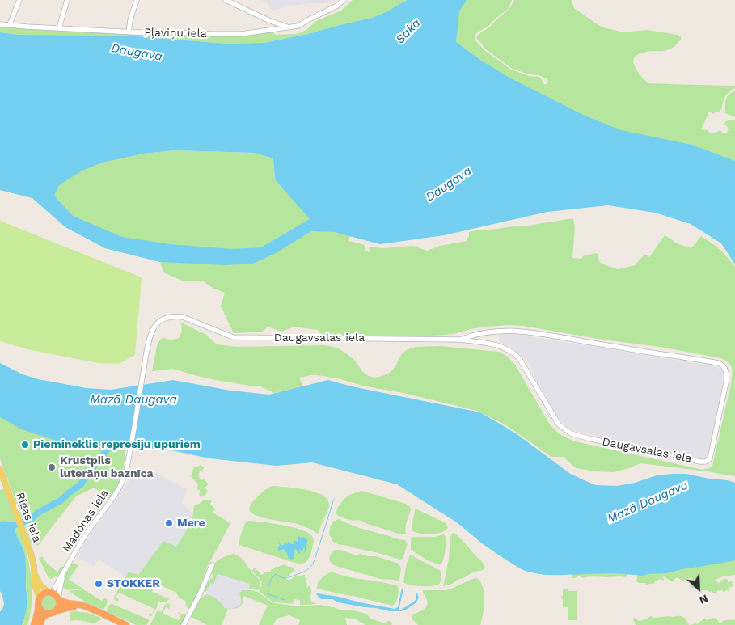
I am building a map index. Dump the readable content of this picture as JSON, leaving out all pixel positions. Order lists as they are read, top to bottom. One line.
{"streets":{"main road":["Rīgas iela"],"street":["Pļaviņu iela","Daugavsalas iela","Madonas iela"]},"crossings":[["Daugavsalas iela","Madonas iela"],["Rīgas iela","Madonas iela"]],"water":["Saka","Daugava","Mazā Daugava"],"places":["Piemineklis represiju upuriem","Krustpils luterāņu baznīca","Mere","STOKKER"],"north":"bottom right"}
